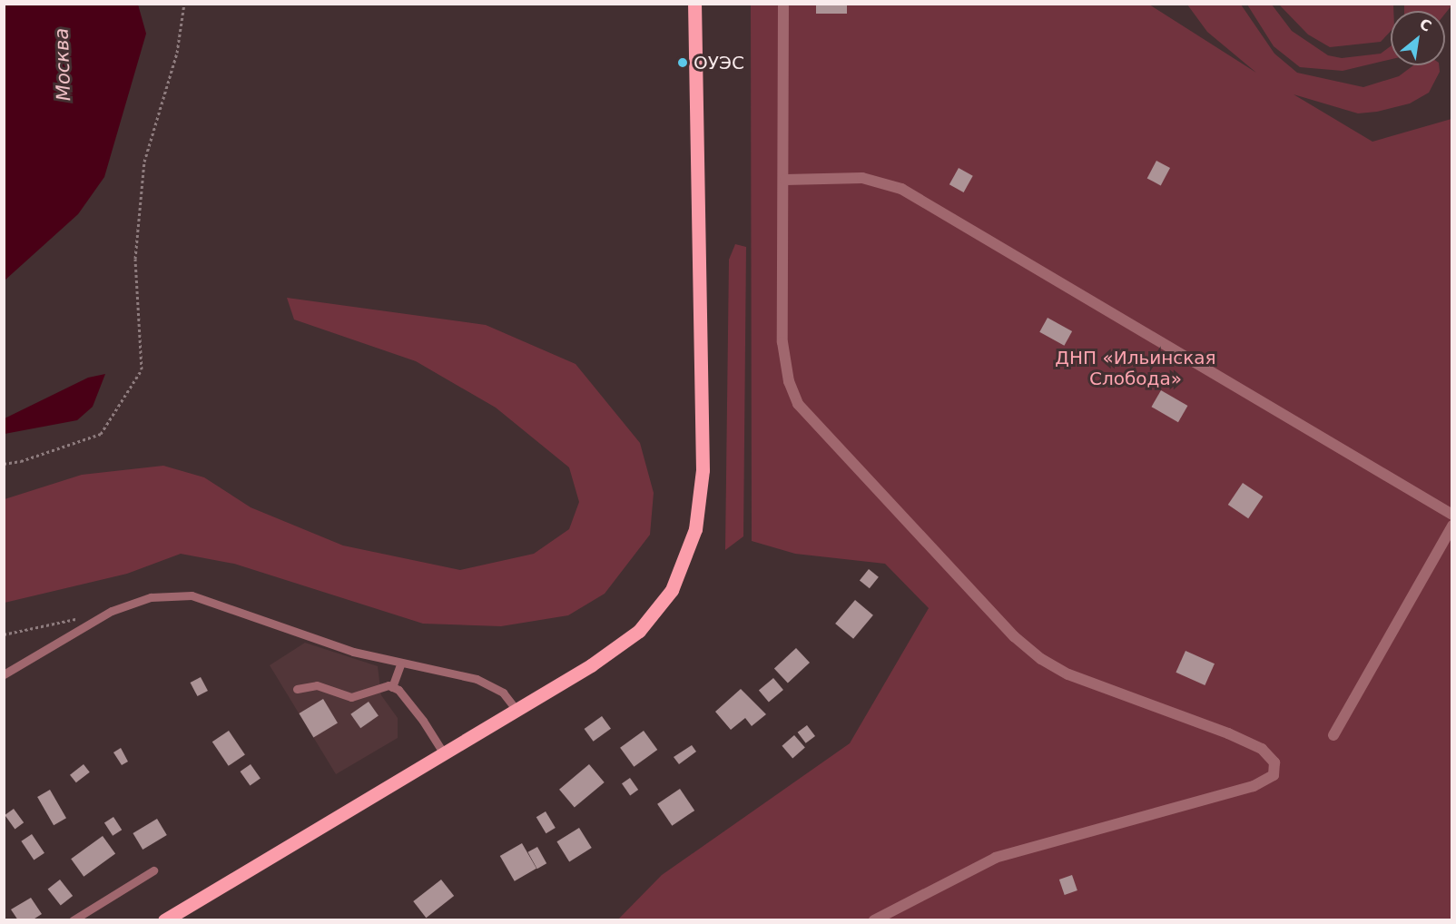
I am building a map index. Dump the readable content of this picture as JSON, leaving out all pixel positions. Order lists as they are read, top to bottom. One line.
{"water":["Москва"],"parks":["ДНП «Ильинская Слобода»"],"places":["ОУЭС"],"north":"top right"}
